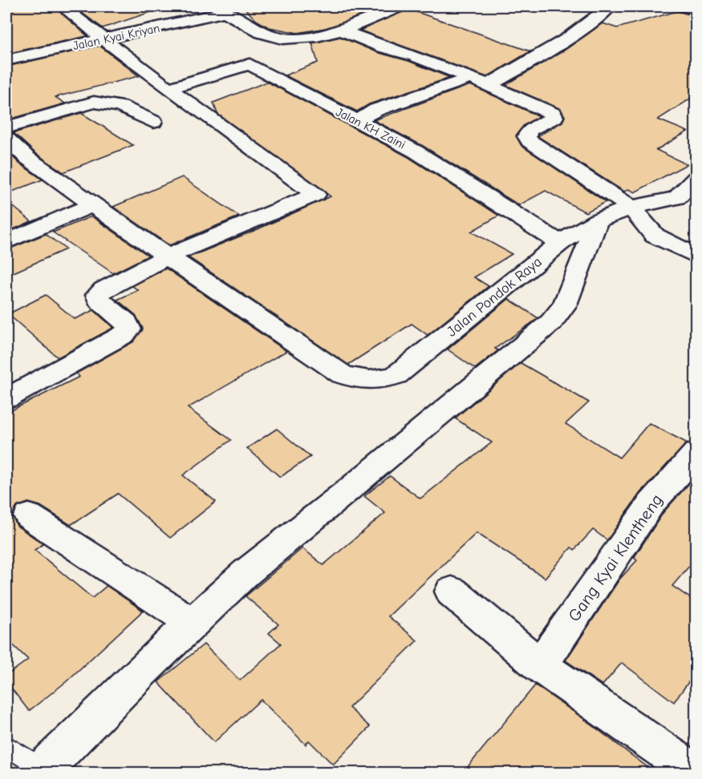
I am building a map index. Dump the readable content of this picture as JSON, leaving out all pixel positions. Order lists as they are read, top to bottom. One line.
{"streets":{"street":["Jalan Kyai Kriyan","Jalan KH Zaini","Jalan Pondok Raya","Gang Kyai Klentheng"]},"crossings":[["Jalan KH Zaini","Jalan Pondok Raya"]]}
